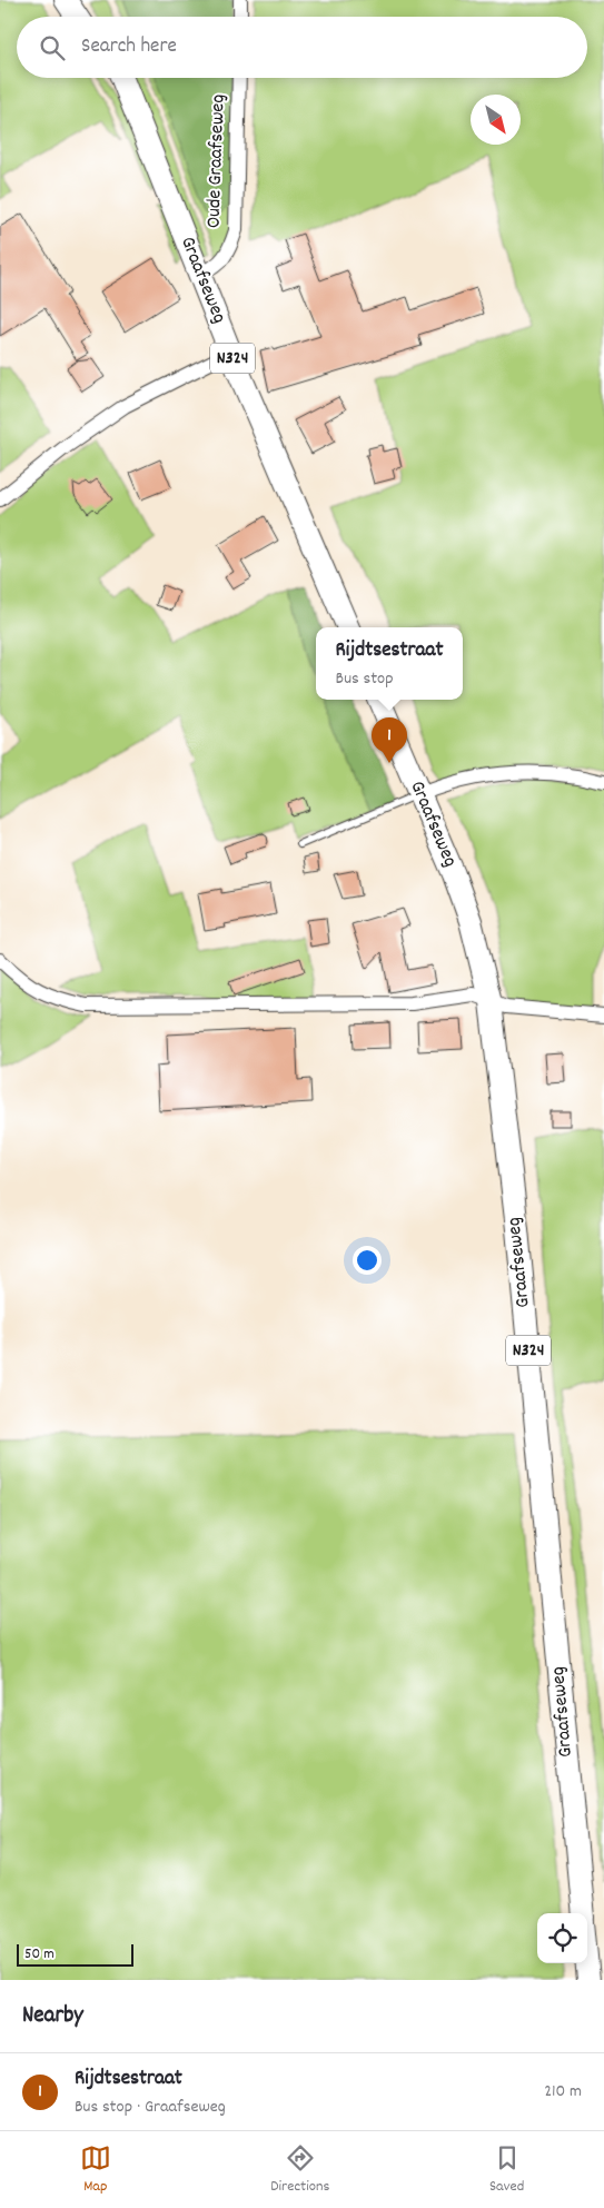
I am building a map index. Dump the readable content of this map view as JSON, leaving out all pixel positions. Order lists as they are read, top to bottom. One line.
{"streets":{"main road":["Graafseweg","N324"],"street":["Oude Graafseweg"]},"crossings":[["Oude Graafseweg","Graafseweg"]],"scale_bar":"50 m","north":"bottom right","page":{"search":"Search here","popup":["Rijdtsestraat","Bus stop"],"pins":"1","scale":"50 m","heading":"Nearby","list":[{"mark":"1","name":"Rijdtsestraat","note":"Bus stop · Graafseweg","value":"210 m"}],"nav":["Map","Directions","Saved"]}}
